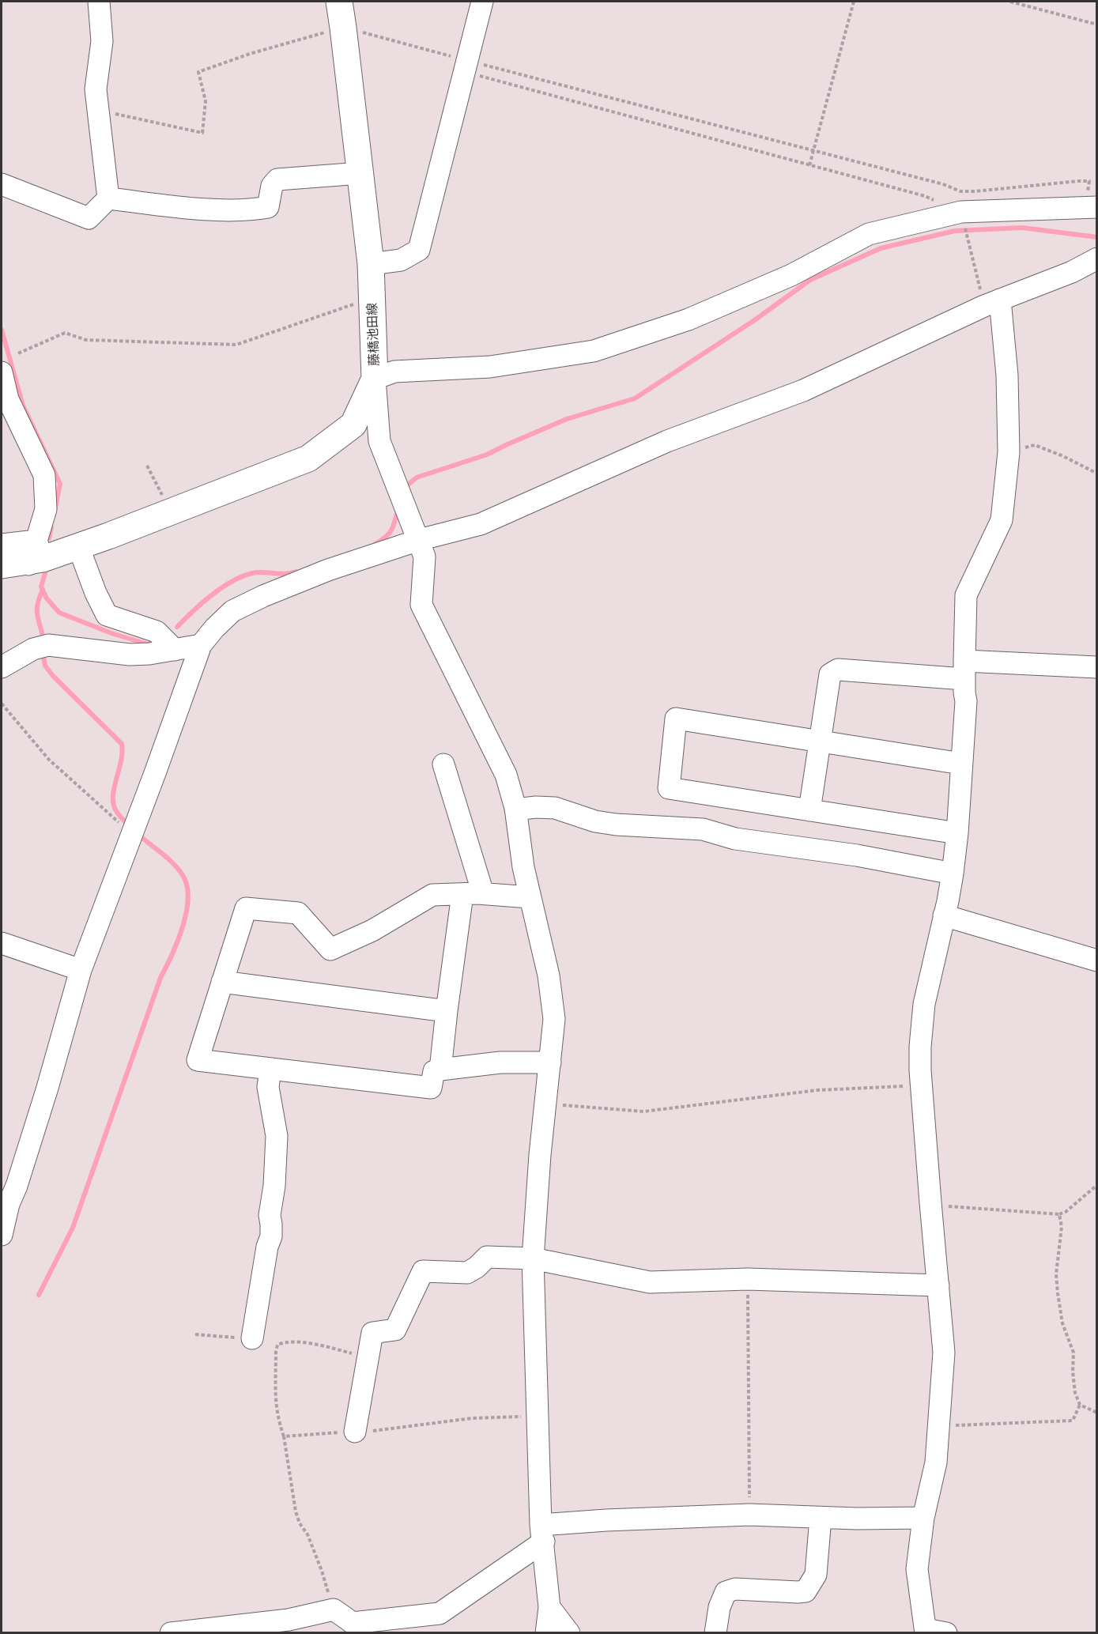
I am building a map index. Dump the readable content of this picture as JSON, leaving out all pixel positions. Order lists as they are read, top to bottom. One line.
{"streets":{"main road":["藤橋池田線"]}}
